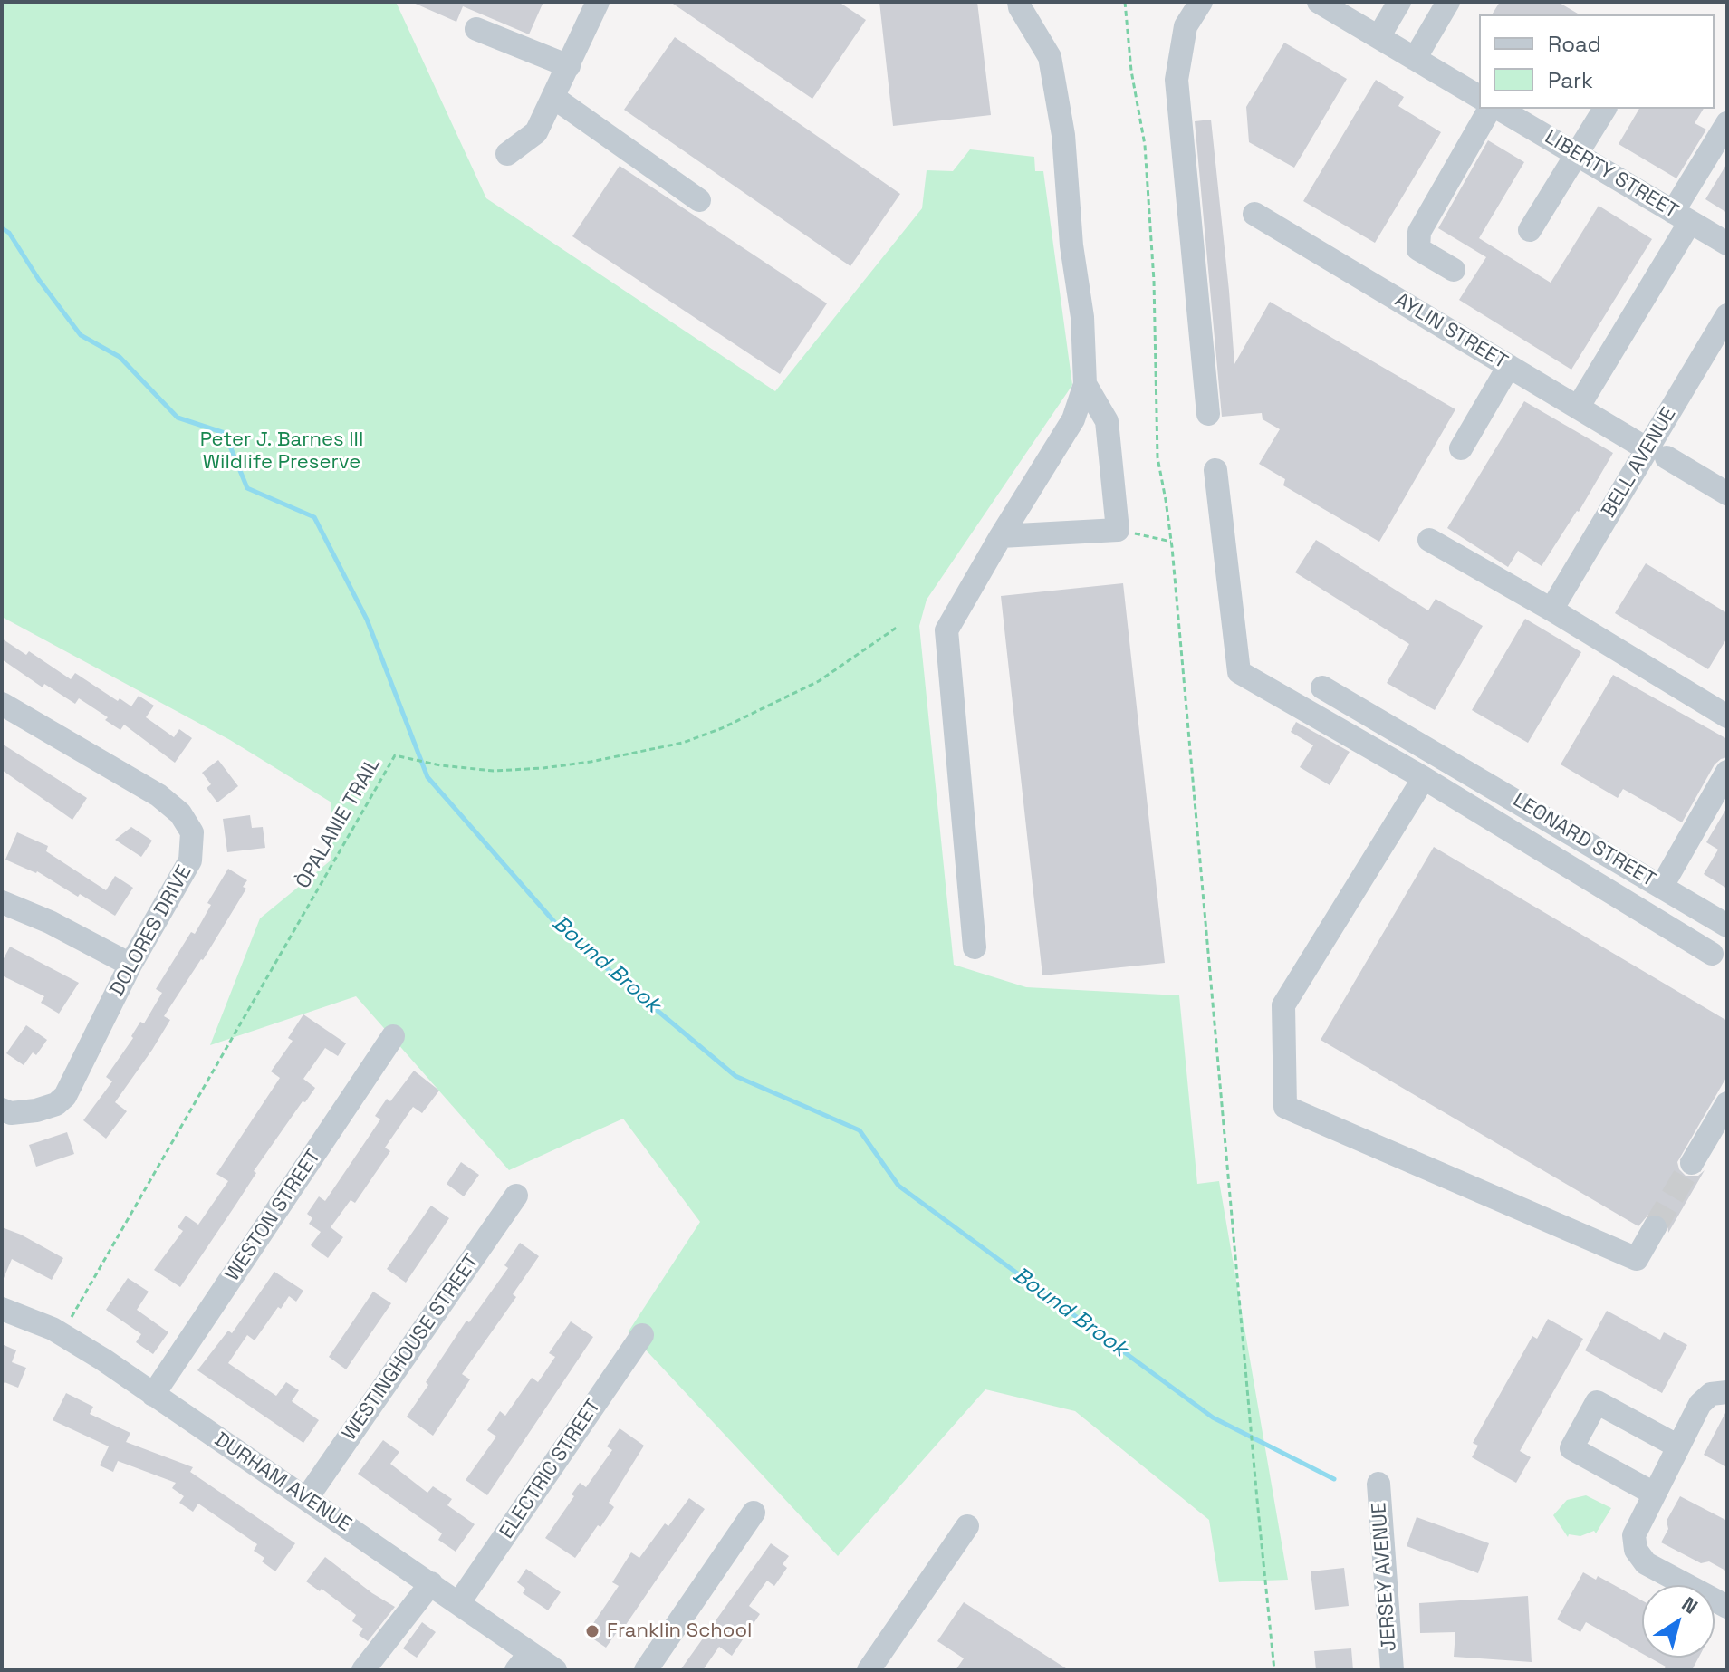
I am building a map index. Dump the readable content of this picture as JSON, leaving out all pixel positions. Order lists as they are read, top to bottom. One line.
{"streets":{"street":["LIBERTY STREET","AYLIN STREET","BELL AVENUE","LEONARD STREET","DOLORES DRIVE","WESTON STREET","WESTINGHOUSE STREET","ELECTRIC STREET","DURHAM AVENUE","JERSEY AVENUE"],"path":["ÒPALANIE TRAIL"]},"crossings":[["AYLIN STREET","BELL AVENUE"],["ÒPALANIE TRAIL","DURHAM AVENUE"],["WESTON STREET","DURHAM AVENUE"],["WESTINGHOUSE STREET","DURHAM AVENUE"],["ELECTRIC STREET","DURHAM AVENUE"]],"water":["Bound Brook"],"parks":["Peter J. Barnes III Wildlife Preserve"],"places":["Franklin School"],"legend":["Road","Park"],"north":"top right"}
